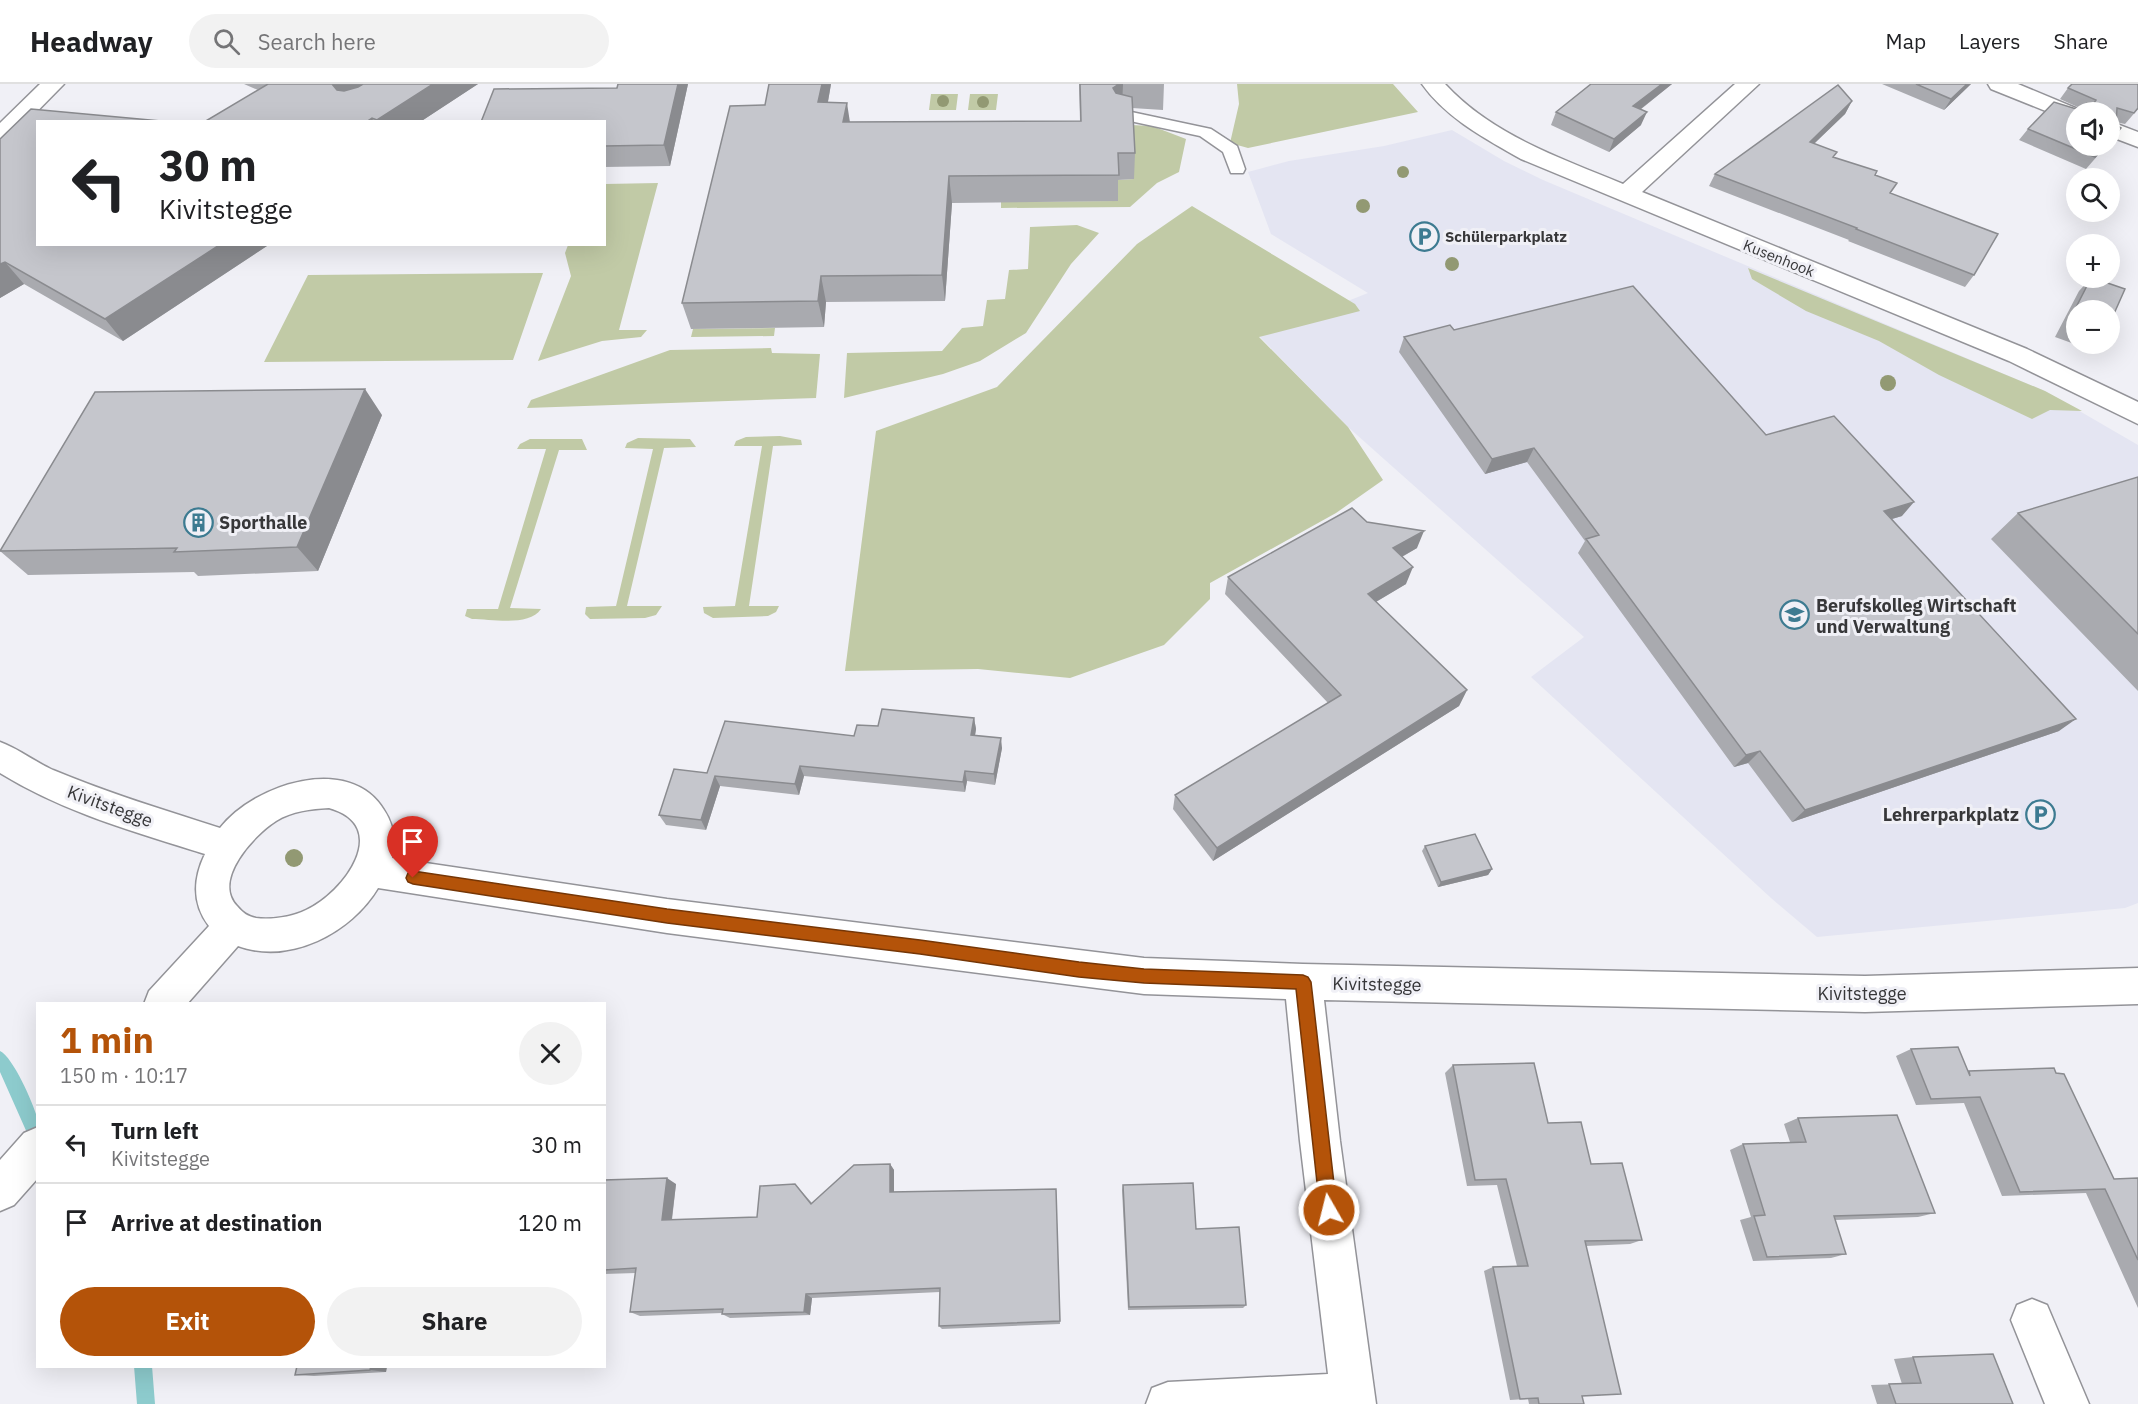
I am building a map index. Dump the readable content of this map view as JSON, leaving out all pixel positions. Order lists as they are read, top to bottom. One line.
{"streets":{"street":["Kusenhook","Kivitstegge"]},"places":{"parking":["Schülerparkplatz","Lehrerparkplatz"],"building":["Sporthalle"],"school or university":["Berufskolleg Wirtschaft und Verwaltung"]},"page":{"header":"Headway","search":"Search here","nav":["Map","Layers","Share"],"map_buttons":["+","−"],"turn":["30 m","Kivitstegge"],"heading":["1 min","150 m · 10:17"],"list":[{"name":"Turn left","note":"Kivitstegge","value":"30 m"},{"name":"Arrive at destination","value":"120 m"}],"buttons":["Exit","Share"]}}
